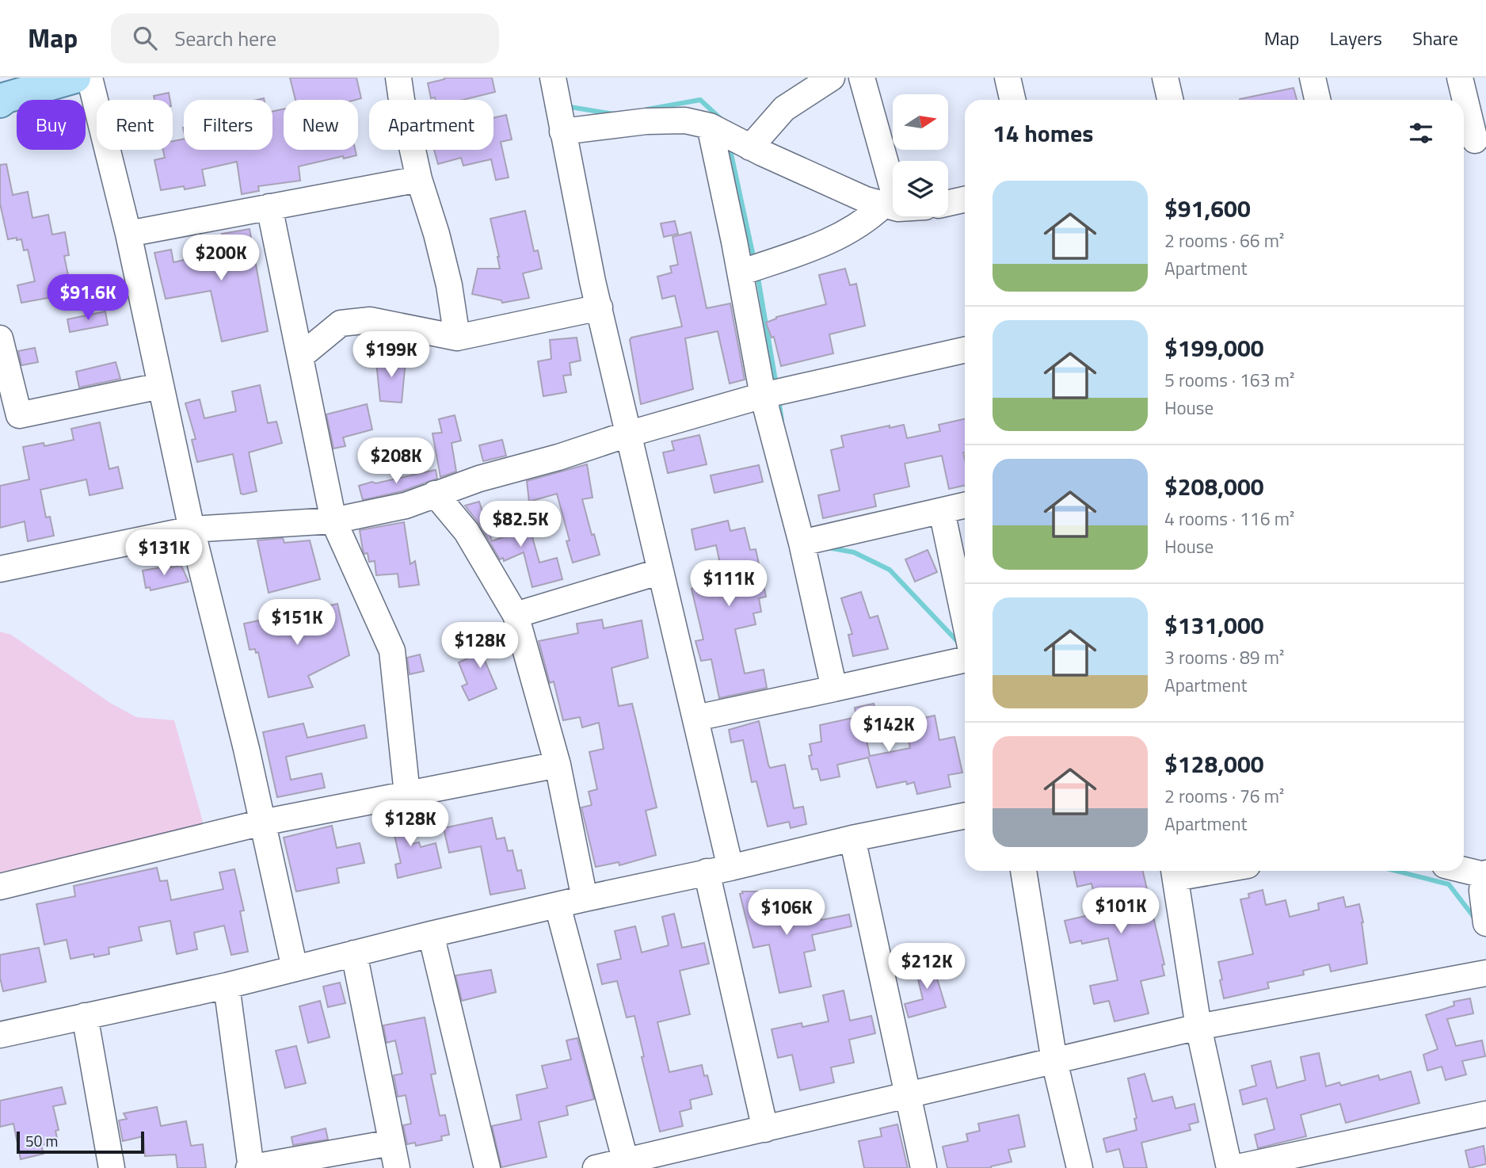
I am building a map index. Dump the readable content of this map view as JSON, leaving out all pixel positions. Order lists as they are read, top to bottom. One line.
{"scale_bar":"50 m","north":"right","page":{"header":"Map","search":"Search here","nav":["Map","Layers","Share"],"chip":["Buy","Rent","Filters","New","Apartment"],"heading":"14 homes","list":[{"name":"$91,600","note":"2 rooms · 66 m² · Apartment"},{"name":"$199,000","note":"5 rooms · 163 m² · House"},{"name":"$208,000","note":"4 rooms · 116 m² · House"},{"name":"$131,000","note":"3 rooms · 89 m² · Apartment"},{"name":"$128,000","note":"2 rooms · 76 m² · Apartment"}],"price":["$200K","$91.6K","$199K","$208K","$82.5K","$131K","$111K","$151K","$128K","$142K","$128K","$101K","$106K","$212K"],"scale":"50 m"}}
